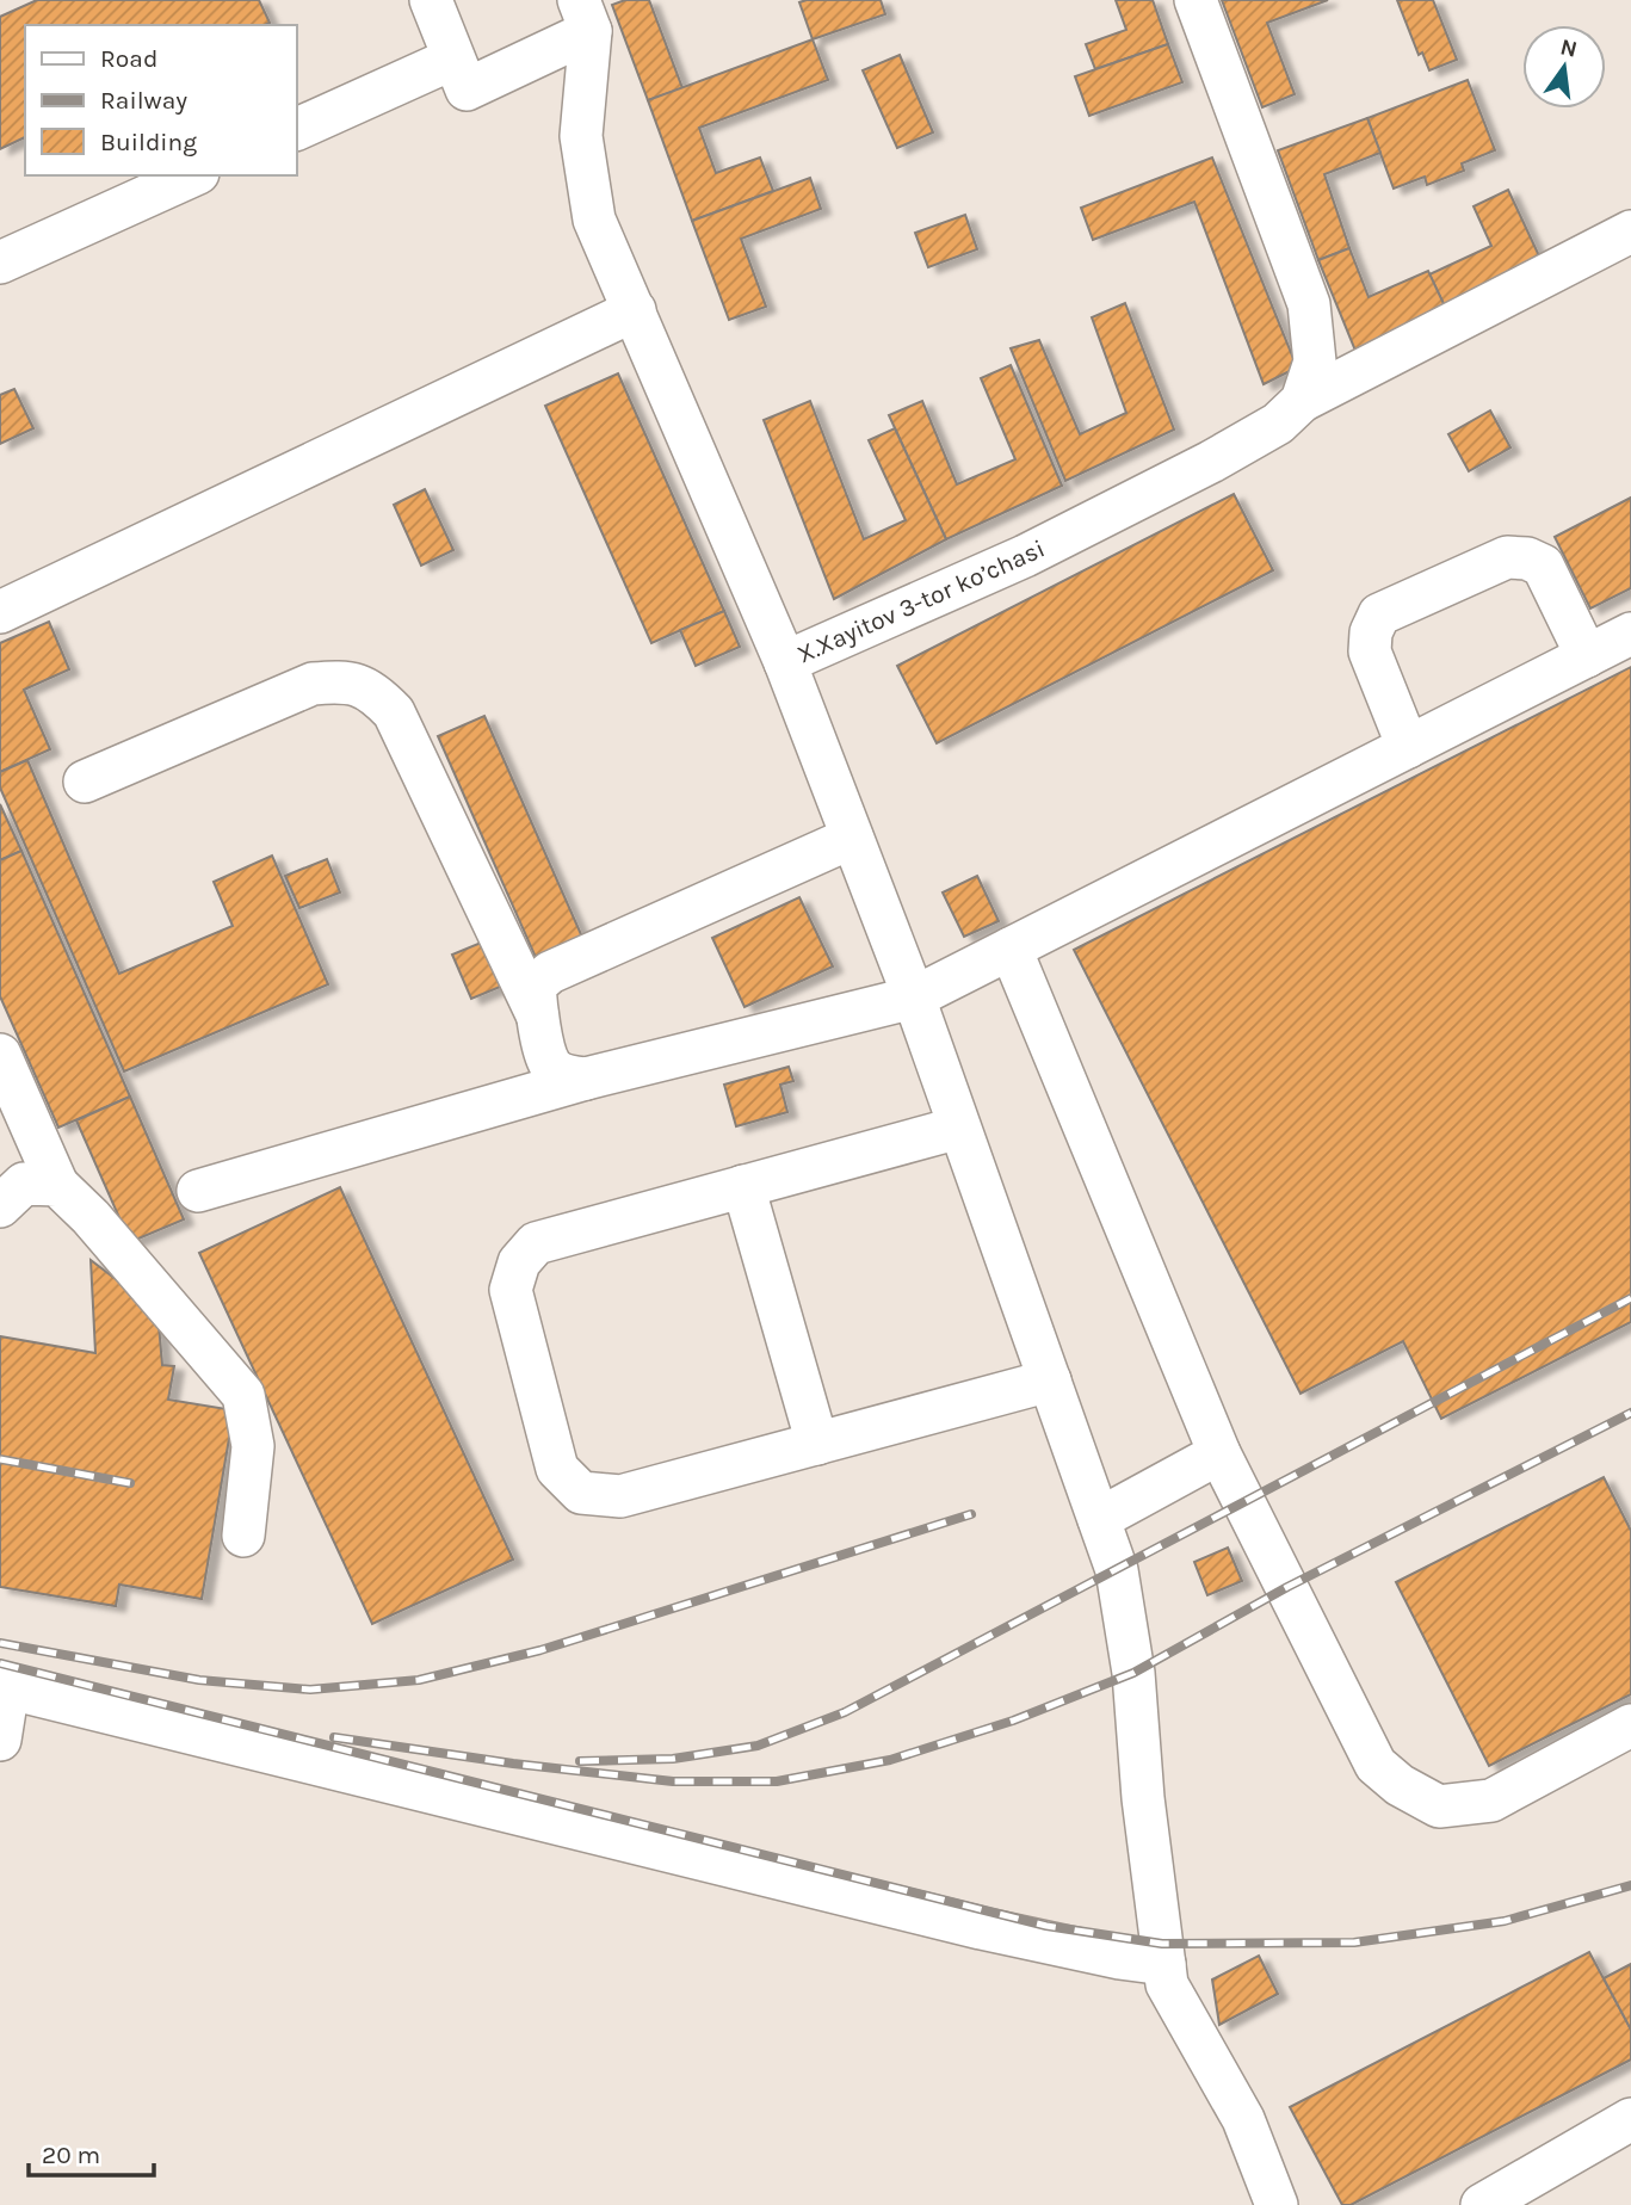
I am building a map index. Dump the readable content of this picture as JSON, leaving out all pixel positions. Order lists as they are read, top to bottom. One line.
{"streets":{"street":["X.Xayitov 3-tor koʼchasi"]},"legend":["Road","Railway","Building"],"scale_bar":"20 m","north":"top"}
